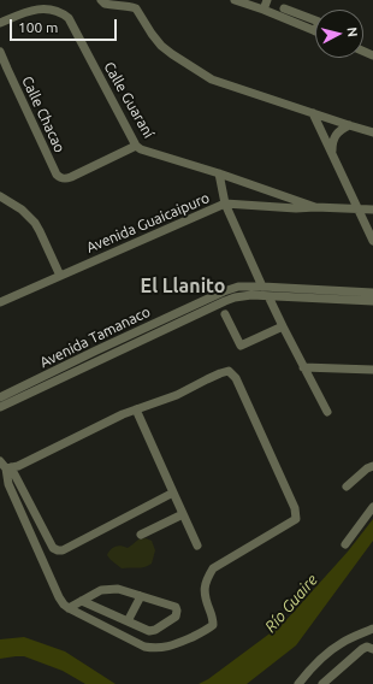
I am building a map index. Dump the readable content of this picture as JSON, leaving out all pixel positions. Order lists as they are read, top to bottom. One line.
{"streets":{"street":["Calle Guaraní","Calle Chacao","Avenida Guaicaipuro","Avenida Tamanaco"]},"crossings":[["Calle Guaraní","Calle Chacao"],["Calle Guaraní","Avenida Guaicaipuro"]],"districts":["El Llanito"],"water":["Río Guaire"],"scale_bar":"100 m","north":"right"}
